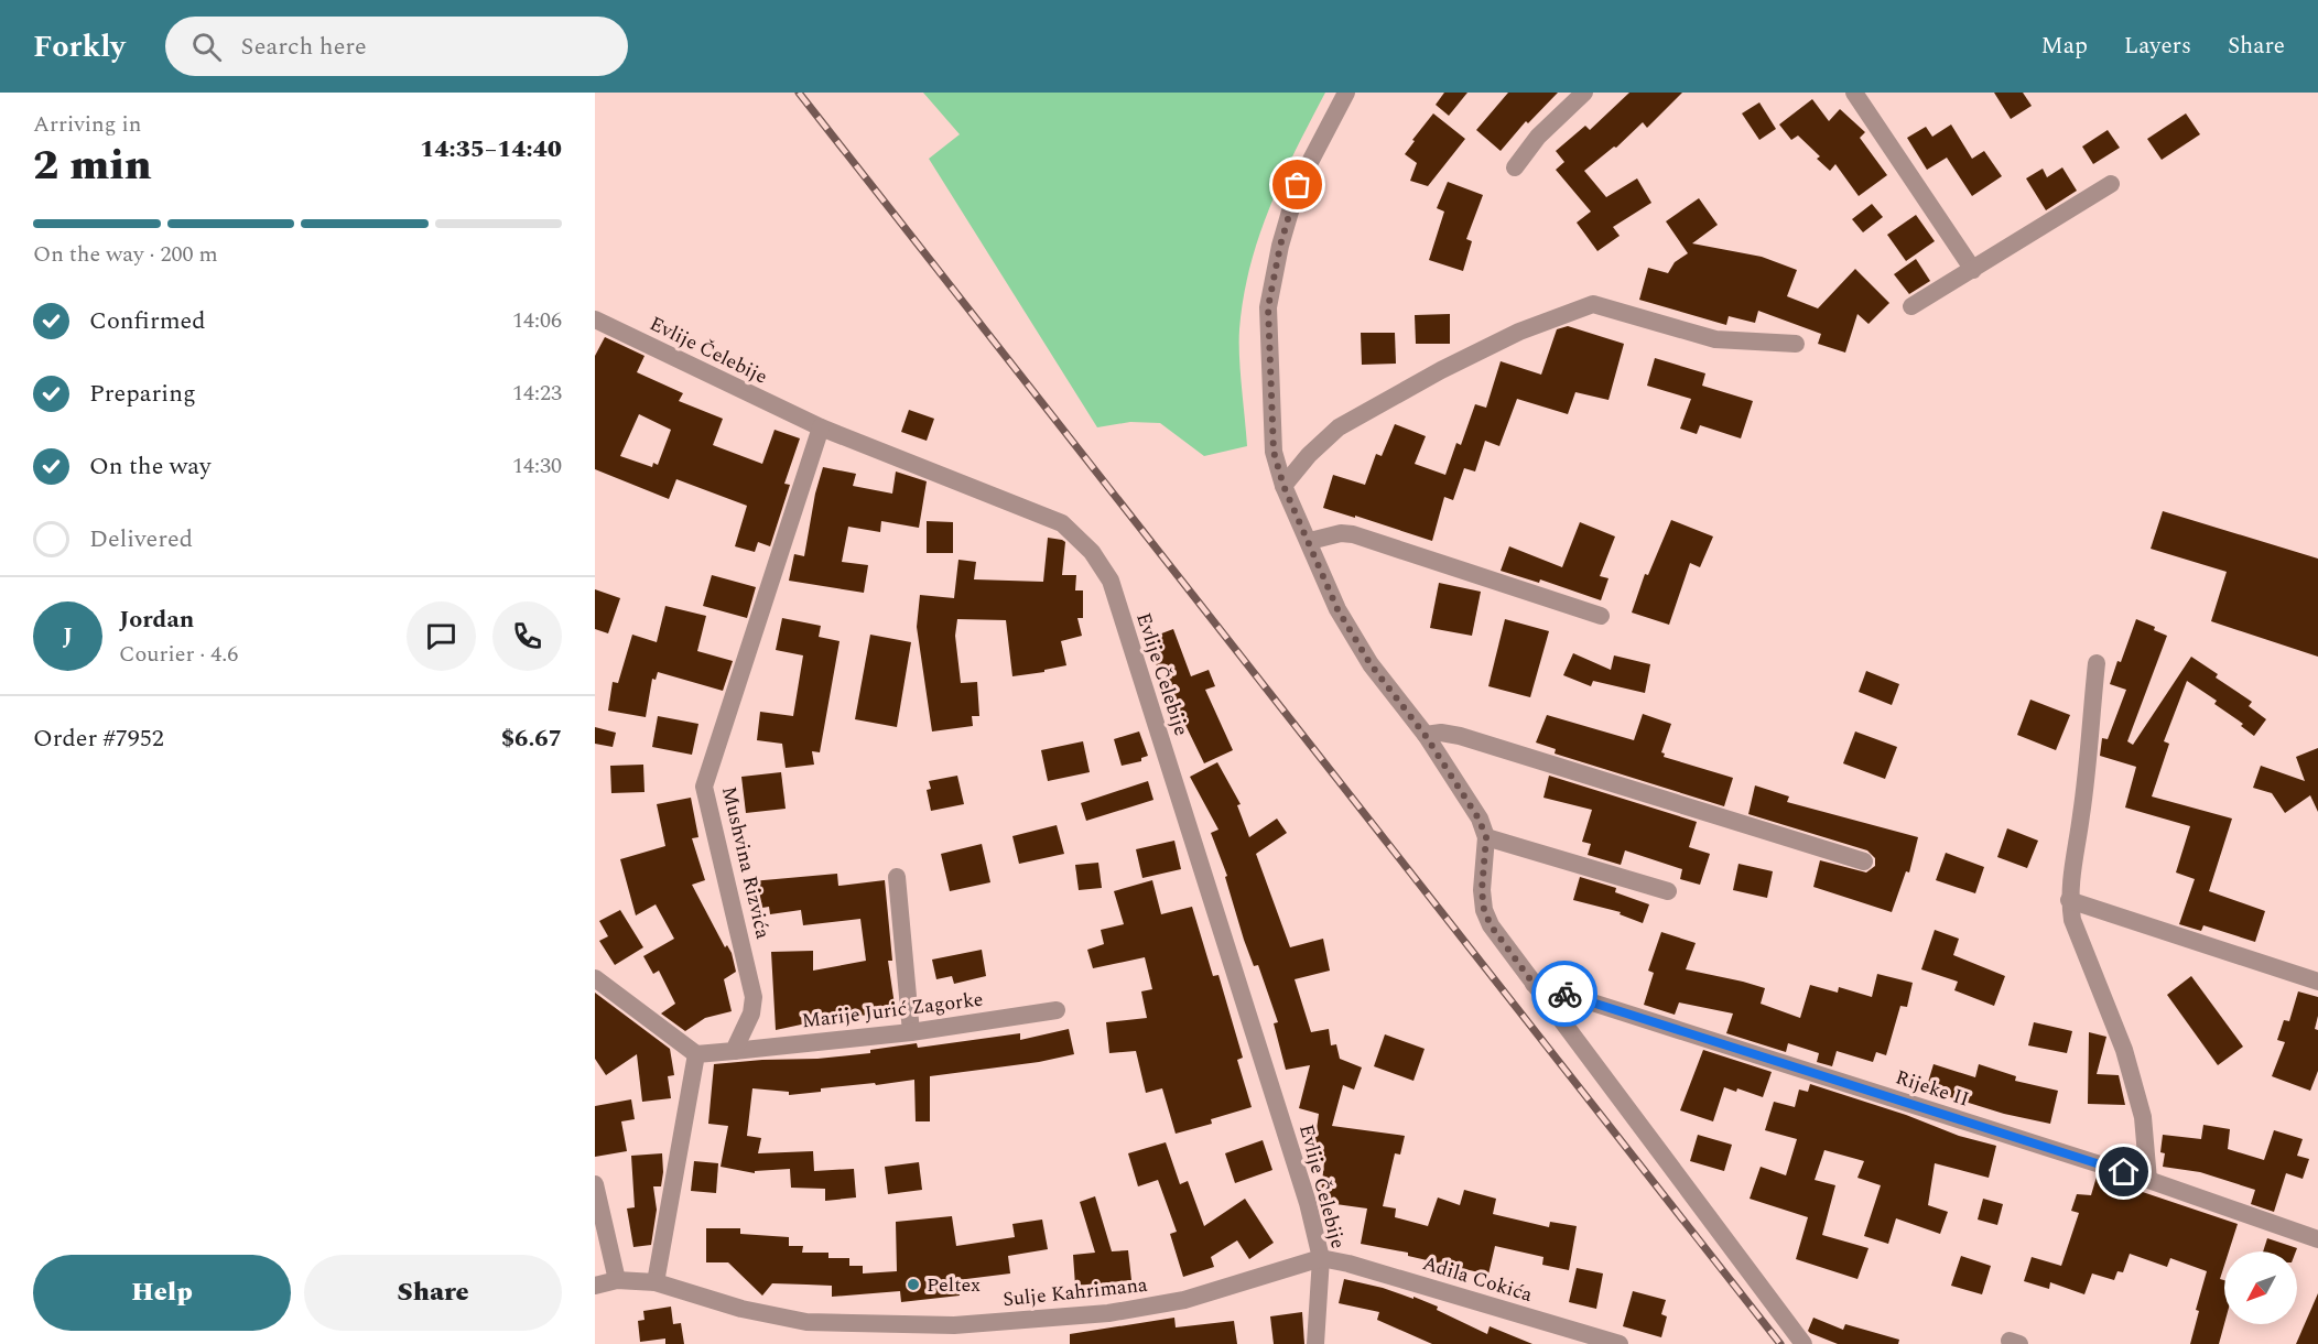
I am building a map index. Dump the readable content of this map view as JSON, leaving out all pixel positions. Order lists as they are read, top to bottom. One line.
{"streets":{"street":["Evlije Čelebije","Mushvina Rizvića","Marije Jurić Zagorke","Rijeke II","Adila Cokića","Sulje Kahrimana"]},"crossings":[["Evlije Čelebije","Mushvina Rizvića"],["Evlije Čelebije","Adila Cokića"],["Evlije Čelebije","Sulje Kahrimana"],["Mushvina Rizvića","Marije Jurić Zagorke"],["Adila Cokića","Sulje Kahrimana"]],"places":["Peltex"],"north":"bottom left","page":{"header":"Forkly","search":"Search here","nav":["Map","Layers","Share"],"heading":["2 min","Arriving in","14:35–14:40"],"panel":["Jordan","Courier · 4.6","Order #7952","$6.67"],"bar":"On the way · 200 m","list":[["Confirmed","14:06"],["Preparing","14:23"],["On the way","14:30"],"Delivered"],"round":"J","buttons":["Help","Share"]}}
